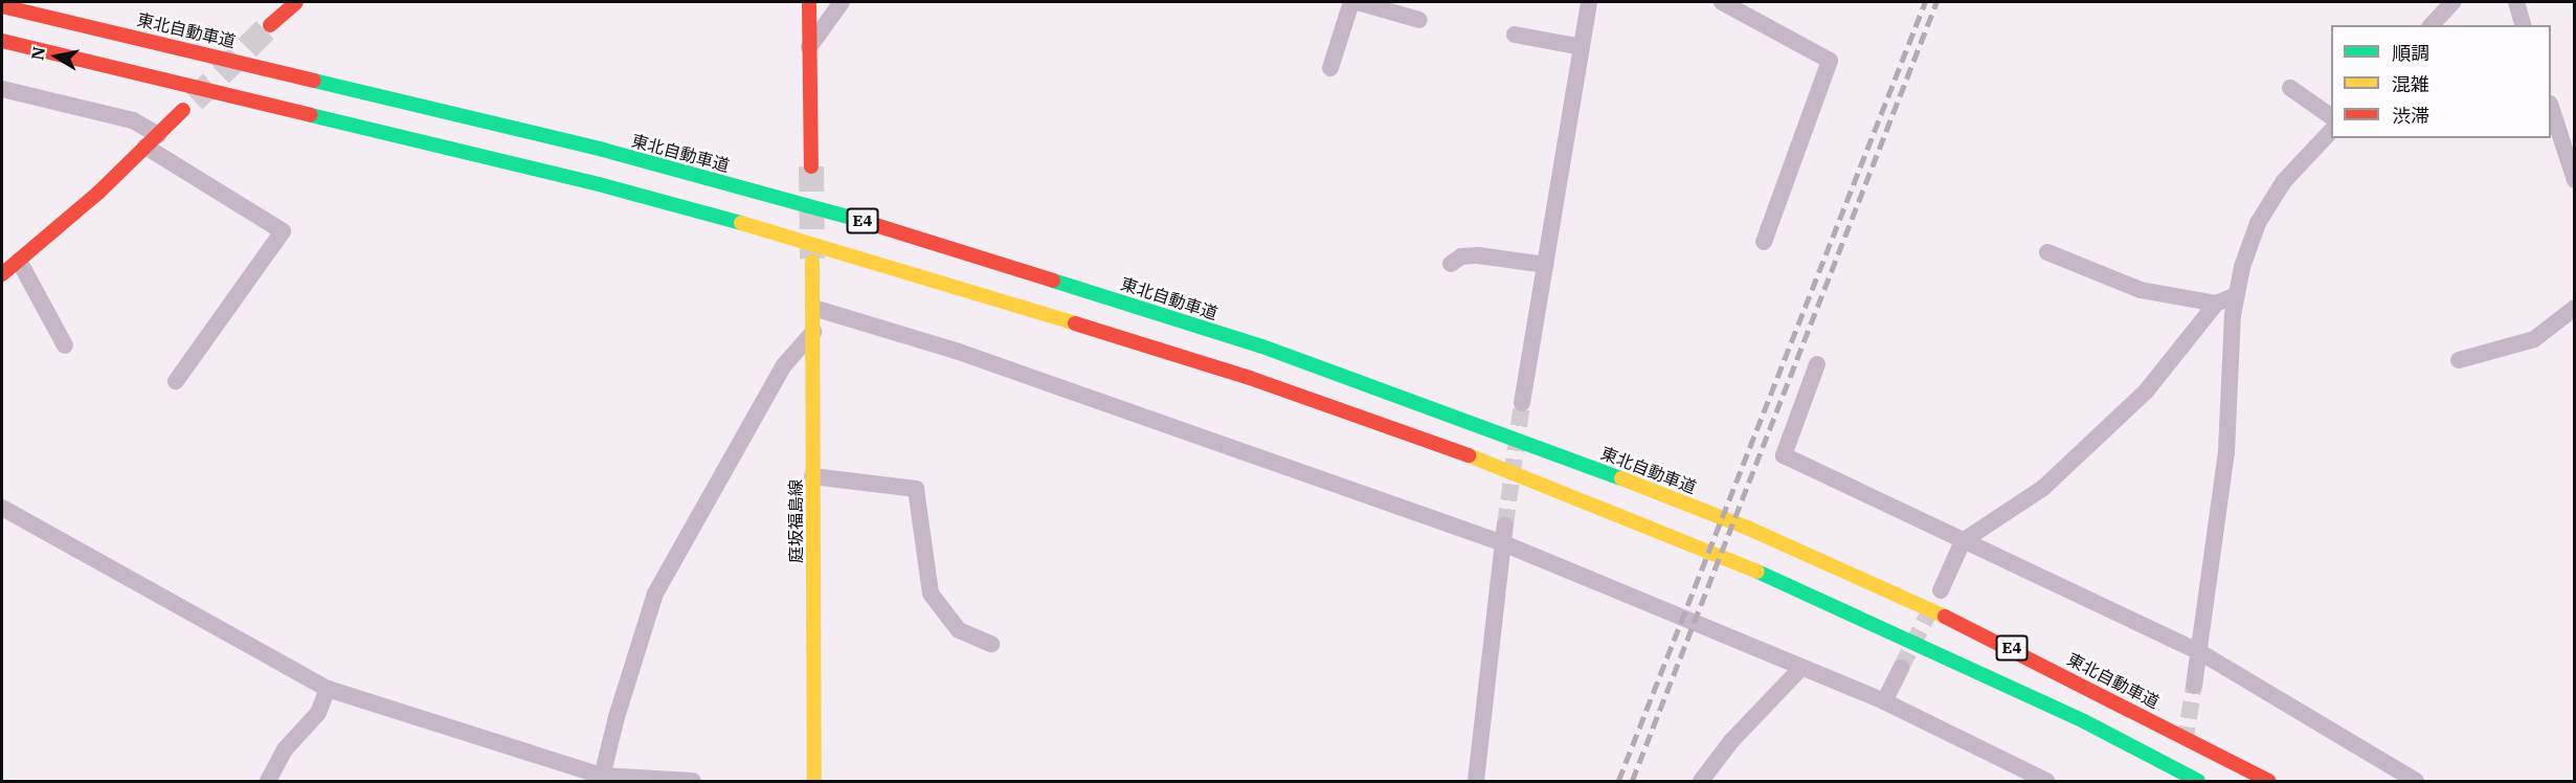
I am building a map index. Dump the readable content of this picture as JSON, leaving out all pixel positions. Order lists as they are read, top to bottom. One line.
{"streets":{"main road":["東北自動車道","E4","庭坂福島線"]},"legend":["順調","混雑","渋滞"],"north":"left"}
